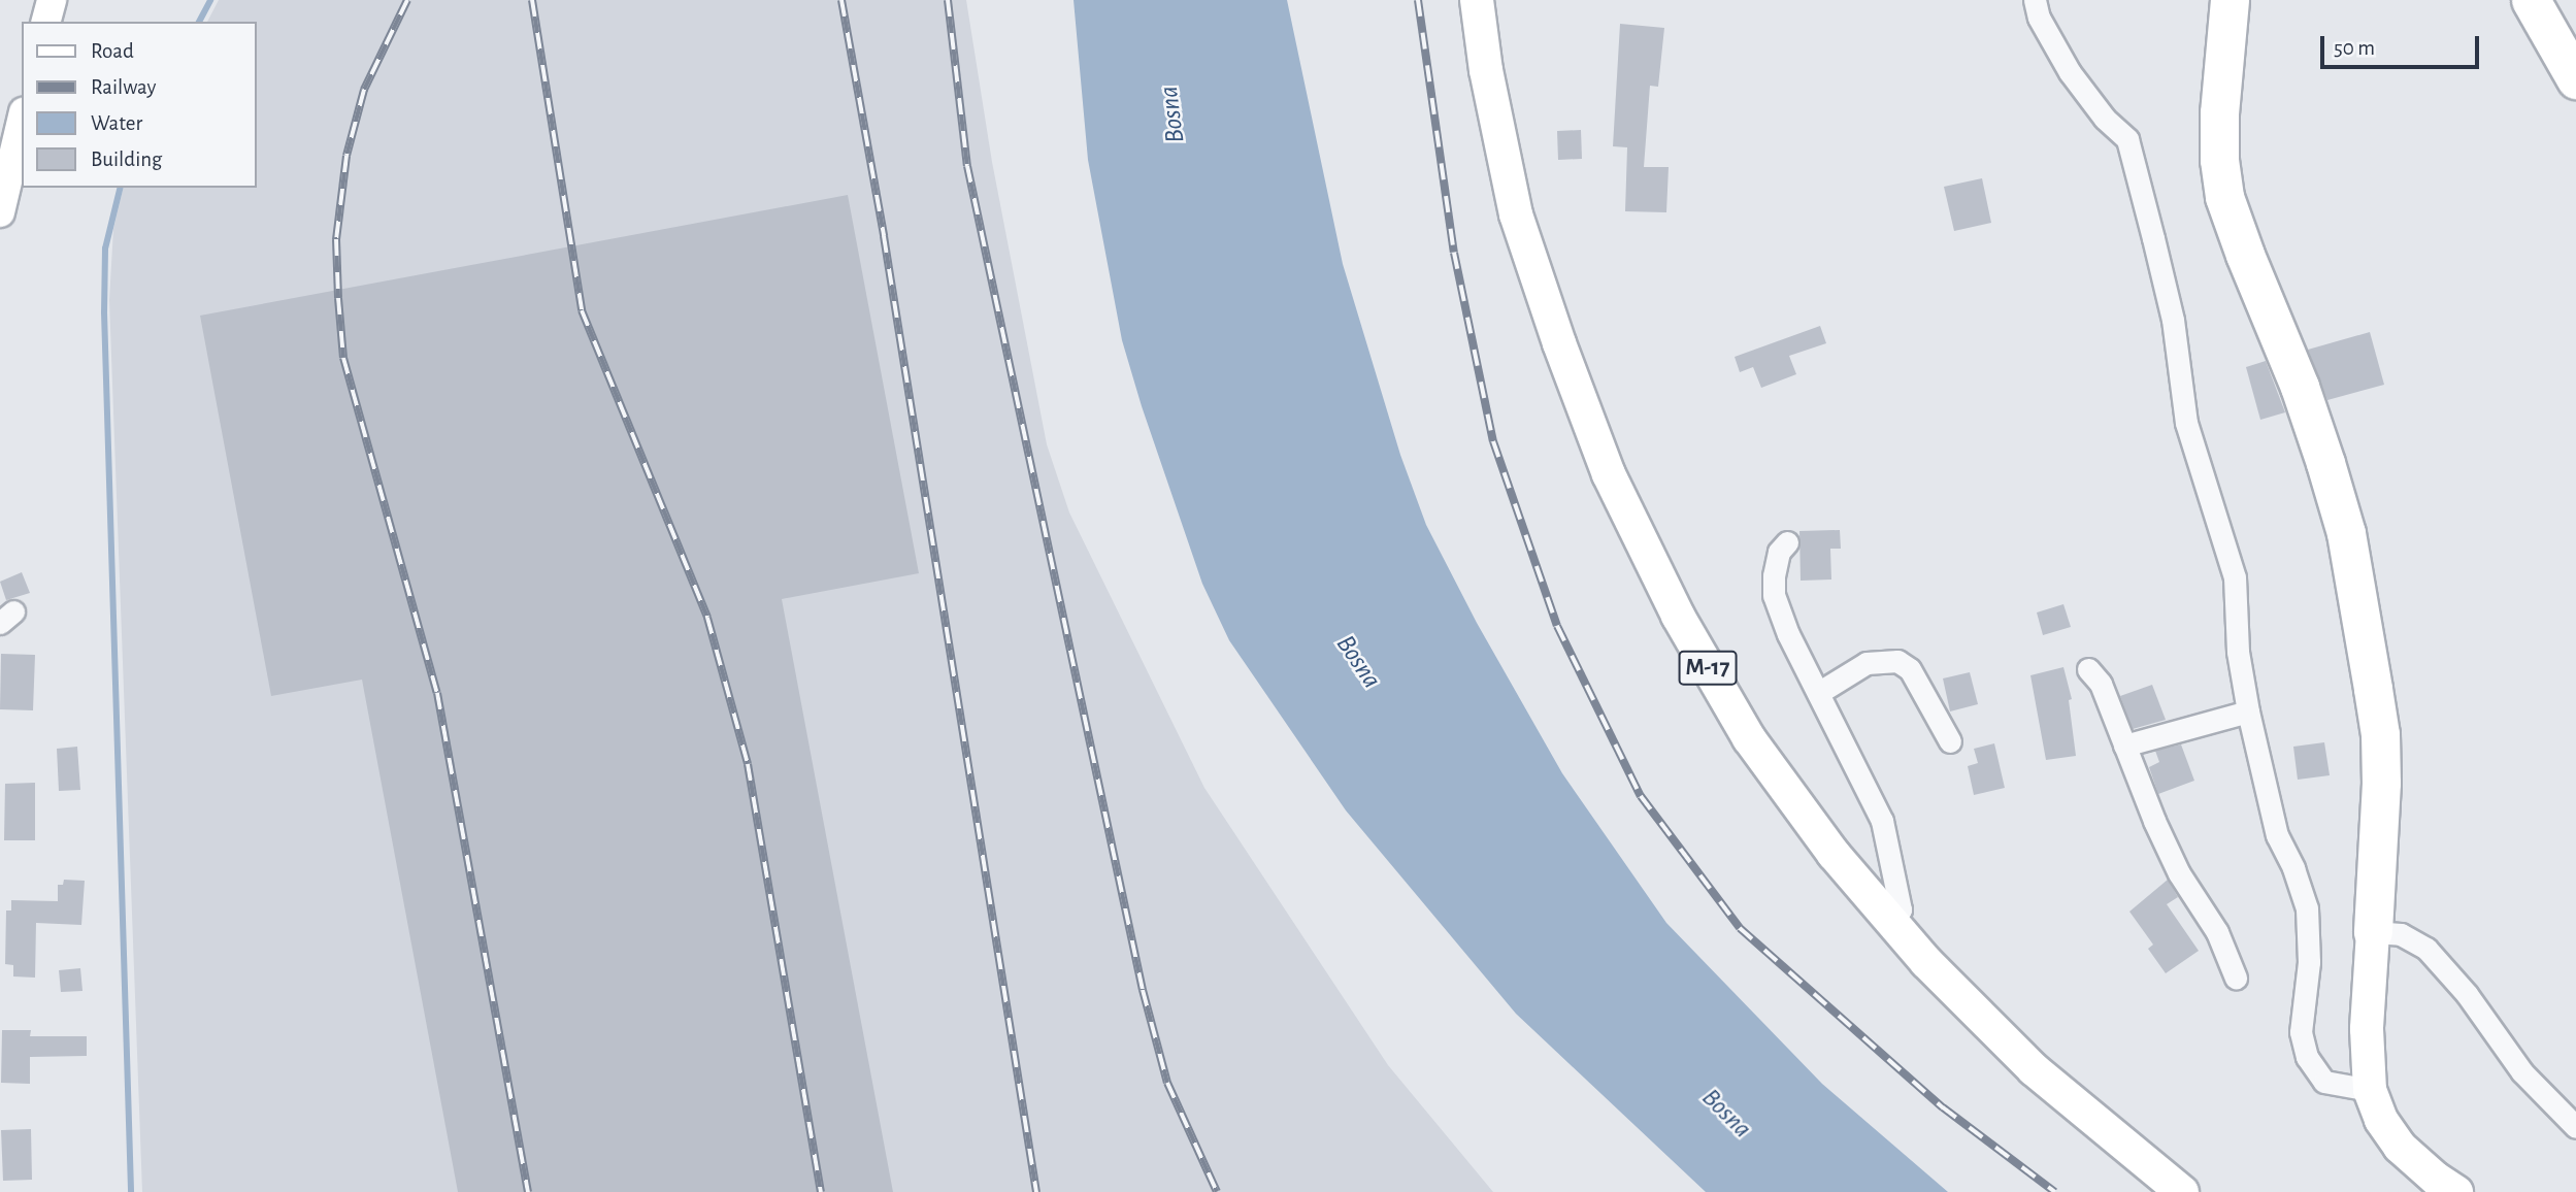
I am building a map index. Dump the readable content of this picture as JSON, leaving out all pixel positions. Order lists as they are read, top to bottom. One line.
{"streets":{"main road":["M-17"]},"water":["Bosna"],"legend":["Road","Railway","Water","Building"],"scale_bar":"50 m"}
